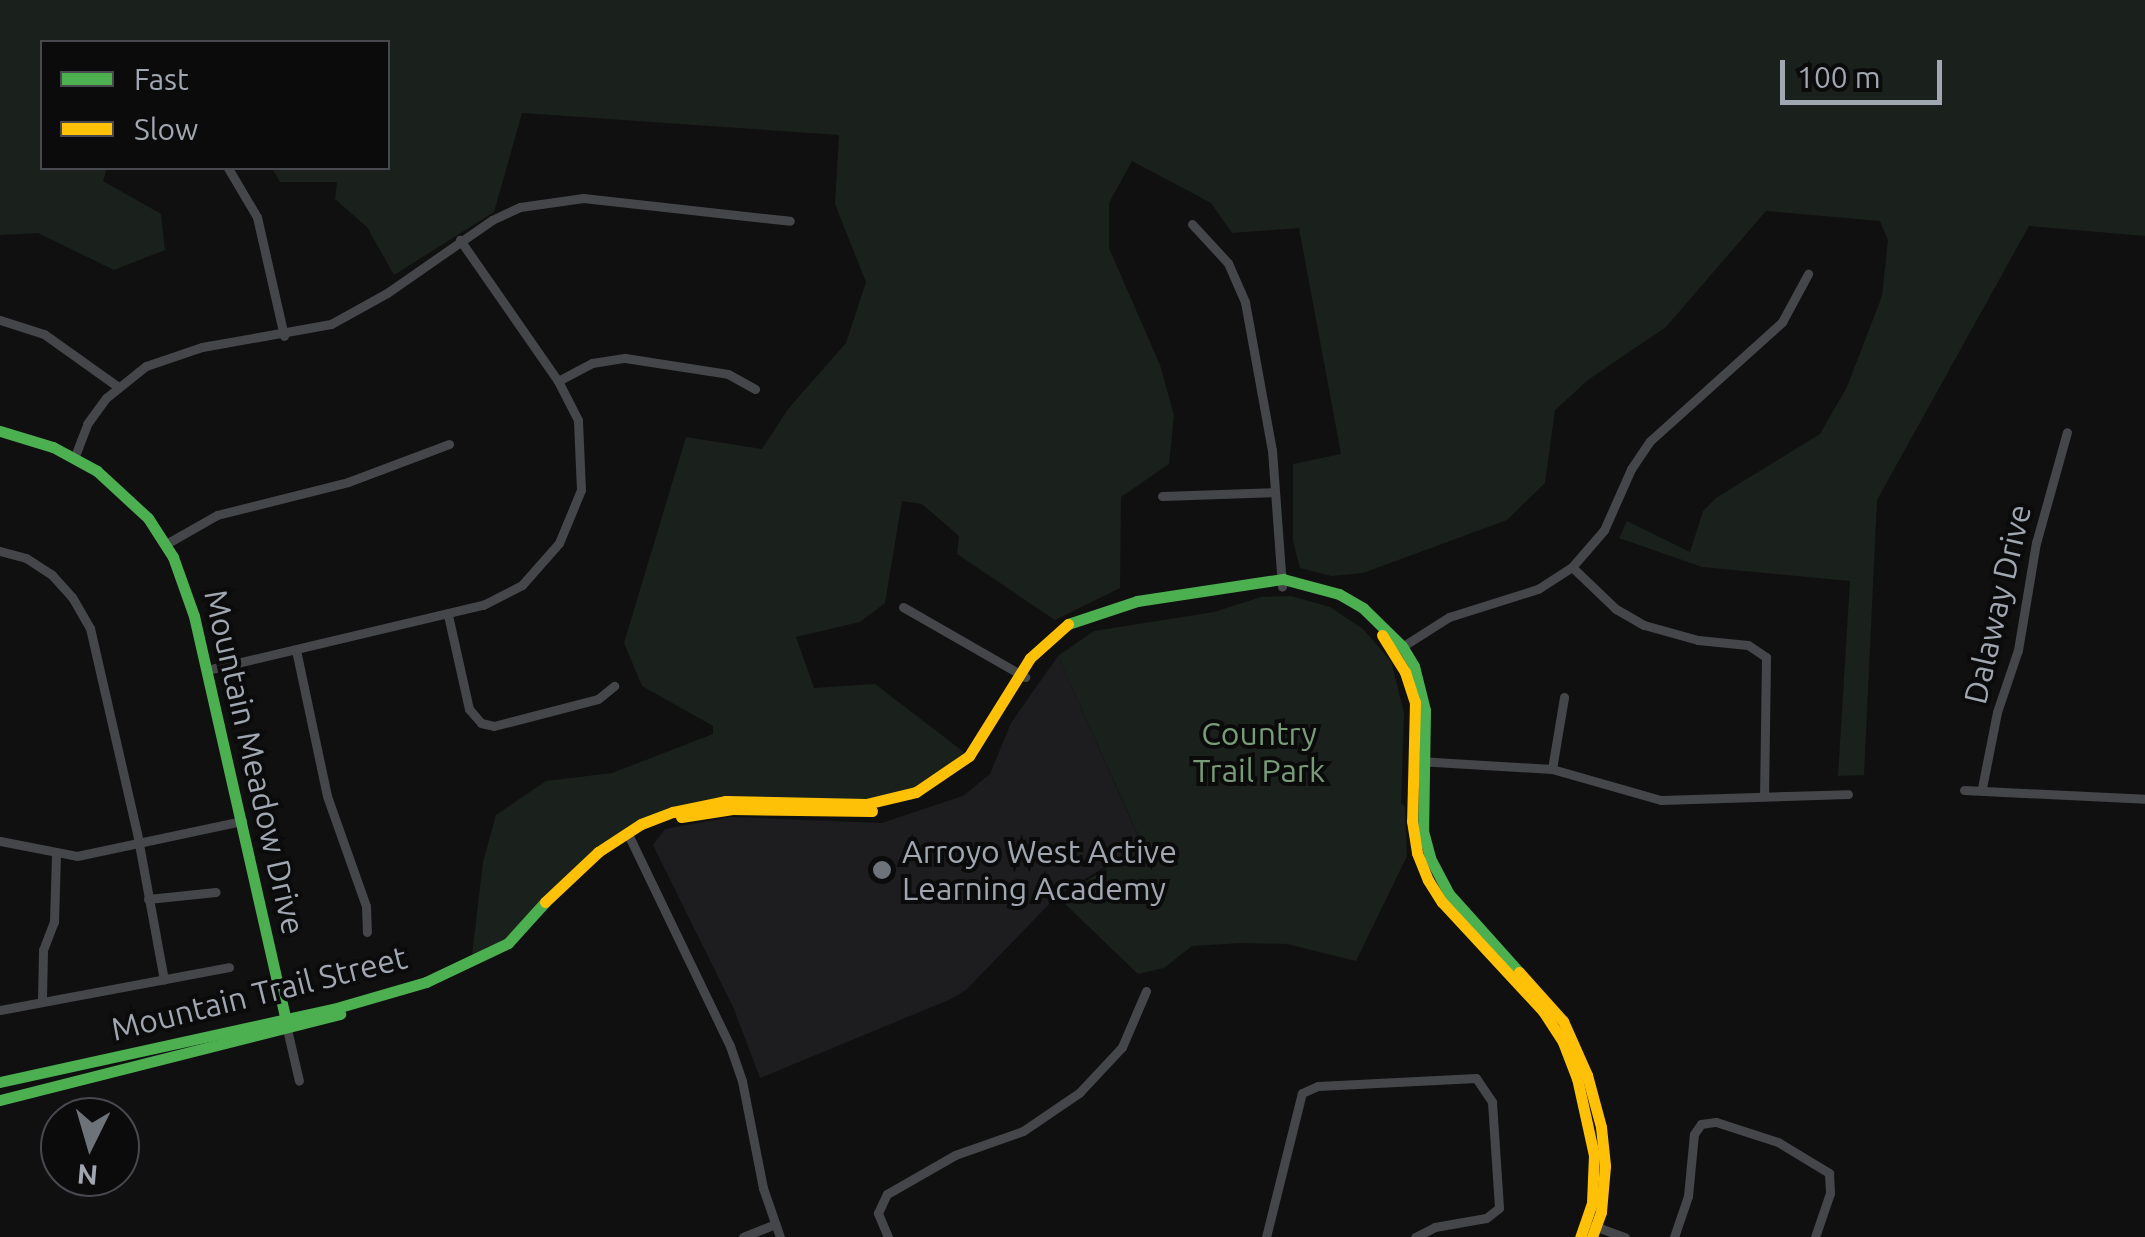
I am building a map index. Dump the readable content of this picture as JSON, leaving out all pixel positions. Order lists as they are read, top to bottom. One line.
{"streets":{"street":["Dalaway Drive","Mountain Meadow Drive","Mountain Trail Street"]},"crossings":[["Mountain Meadow Drive","Mountain Trail Street"]],"parks":["Country Trail Park"],"places":["Arroyo West Active Learning Academy"],"legend":["Fast","Slow"],"scale_bar":"100 m","north":"bottom"}
